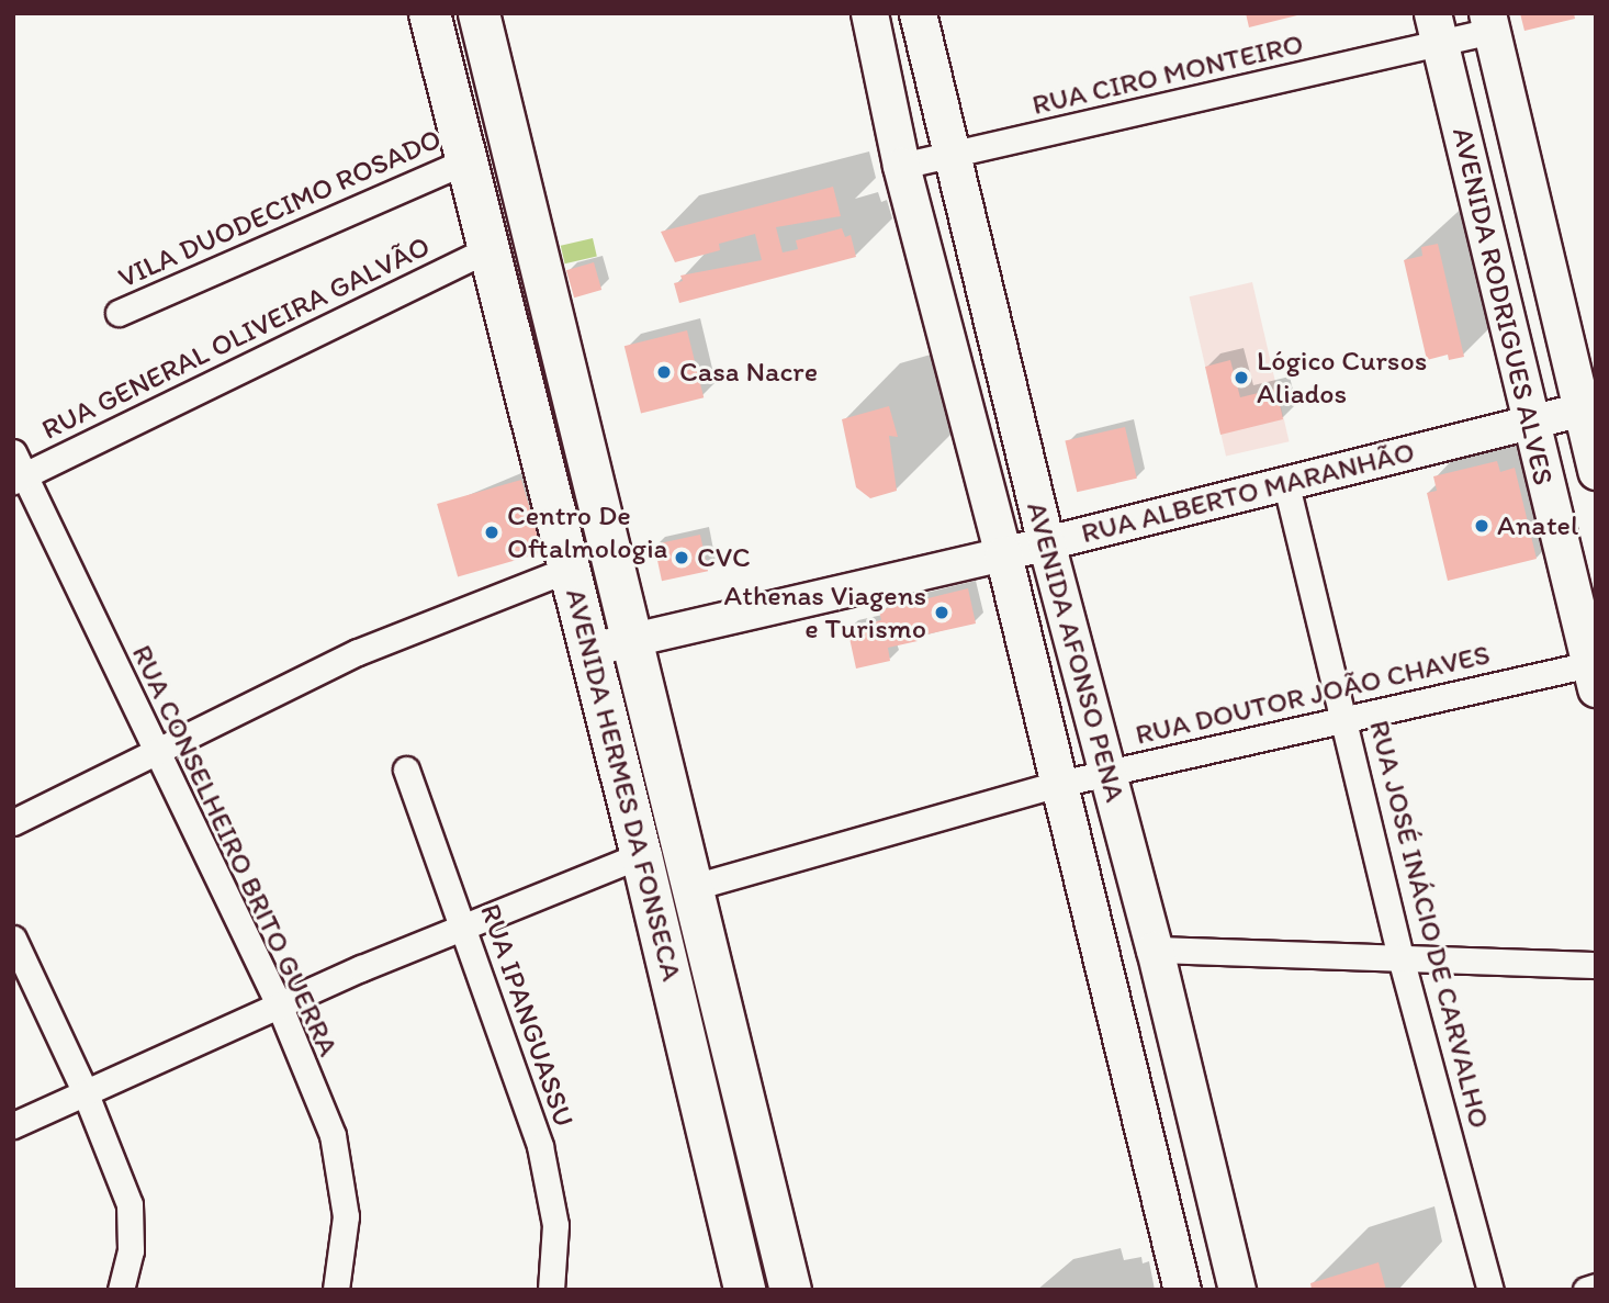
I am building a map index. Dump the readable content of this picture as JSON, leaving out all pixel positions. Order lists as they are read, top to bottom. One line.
{"streets":{"main road":["AVENIDA RODRIGUES ALVES","AVENIDA AFONSO PENA","AVENIDA HERMES DA FONSECA"],"street":["RUA CIRO MONTEIRO","VILA DUODECIMO ROSADO","RUA GENERAL OLIVEIRA GALVÃO","RUA ALBERTO MARANHÃO","RUA DOUTOR JOÃO CHAVES","RUA CONSELHEIRO BRITO GUERRA","RUA JOSÉ INÁCIO DE CARVALHO","RUA IPANGUASSU"]},"crossings":[["RUA CIRO MONTEIRO","AVENIDA RODRIGUES ALVES"],["RUA CIRO MONTEIRO","AVENIDA AFONSO PENA"],["VILA DUODECIMO ROSADO","AVENIDA HERMES DA FONSECA"],["AVENIDA RODRIGUES ALVES","RUA ALBERTO MARANHÃO"],["AVENIDA RODRIGUES ALVES","RUA DOUTOR JOÃO CHAVES"],["RUA GENERAL OLIVEIRA GALVÃO","AVENIDA HERMES DA FONSECA"],["RUA GENERAL OLIVEIRA GALVÃO","RUA CONSELHEIRO BRITO GUERRA"],["RUA ALBERTO MARANHÃO","AVENIDA AFONSO PENA"],["RUA ALBERTO MARANHÃO","AVENIDA HERMES DA FONSECA"],["RUA ALBERTO MARANHÃO","RUA JOSÉ INÁCIO DE CARVALHO"],["AVENIDA AFONSO PENA","RUA DOUTOR JOÃO CHAVES"],["RUA DOUTOR JOÃO CHAVES","AVENIDA HERMES DA FONSECA"],["RUA DOUTOR JOÃO CHAVES","RUA JOSÉ INÁCIO DE CARVALHO"]],"places":["Casa Nacre","Lógico Cursos Aliados","Anatel","Centro De Oftalmologia","CVC","Athenas Viagens e Turismo"]}
